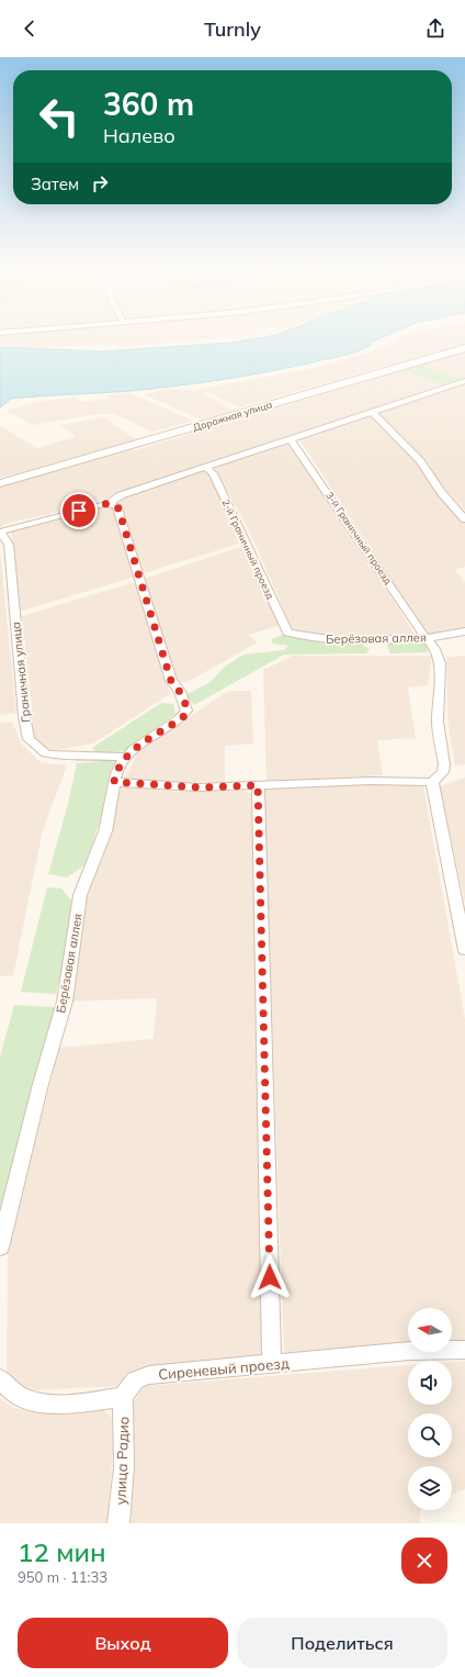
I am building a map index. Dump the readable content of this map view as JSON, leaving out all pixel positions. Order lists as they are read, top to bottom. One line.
{"streets":{"main road":["Дорожная улица"],"street":["3-й Граничный проезд","2-й Граничный проезд","Берёзовая аллея","Граничная улица","Сиреневый проезд","улица Радио"]},"crossings":[["3-й Граничный проезд","Берёзовая аллея"],["3-й Граничный проезд","Граничная улица"],["2-й Граничный проезд","Берёзовая аллея"],["2-й Граничный проезд","Граничная улица"],["Берёзовая аллея","Граничная улица"],["Сиреневый проезд","улица Радио"]],"north":"left","page":{"header":"Turnly","turn":["360 m","Налево"],"then":"Затем","heading":["12 мин","950 m · 11:33"],"buttons":["Выход","Поделиться"]}}
